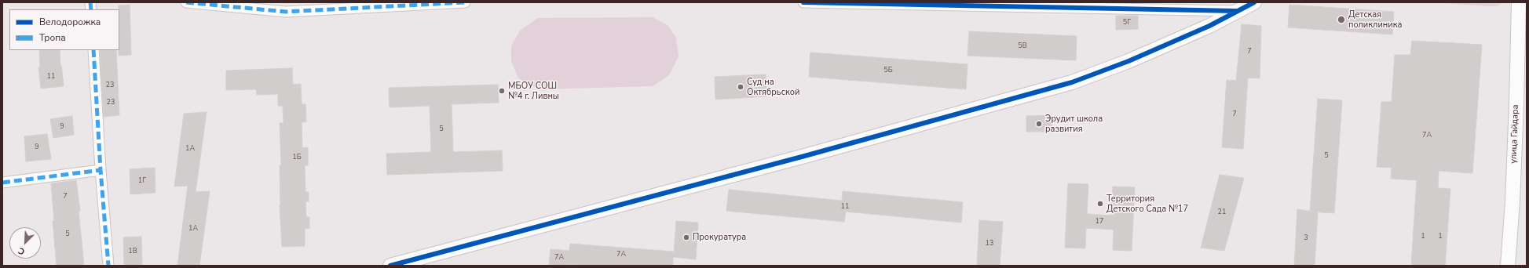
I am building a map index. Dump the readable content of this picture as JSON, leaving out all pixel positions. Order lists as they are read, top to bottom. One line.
{"streets":{"street":["улица Гайдара"]},"places":["Детская поликлиника","Суд на Октябрьской","МБОУ СОШ №4 г. Ливны","Эрудит школа развития","Территория Детского Сада №17","Прокуратура"],"house_numbers":["5Г","5В","7","5Б","11","23","23","7","9","5","7А","9","1А","5","1Б","1Г","7","11","21","17","1А","5","1","1","3","13","1В","7А","7А"],"legend":["Велодорожка","Тропа"],"north":"bottom left"}
